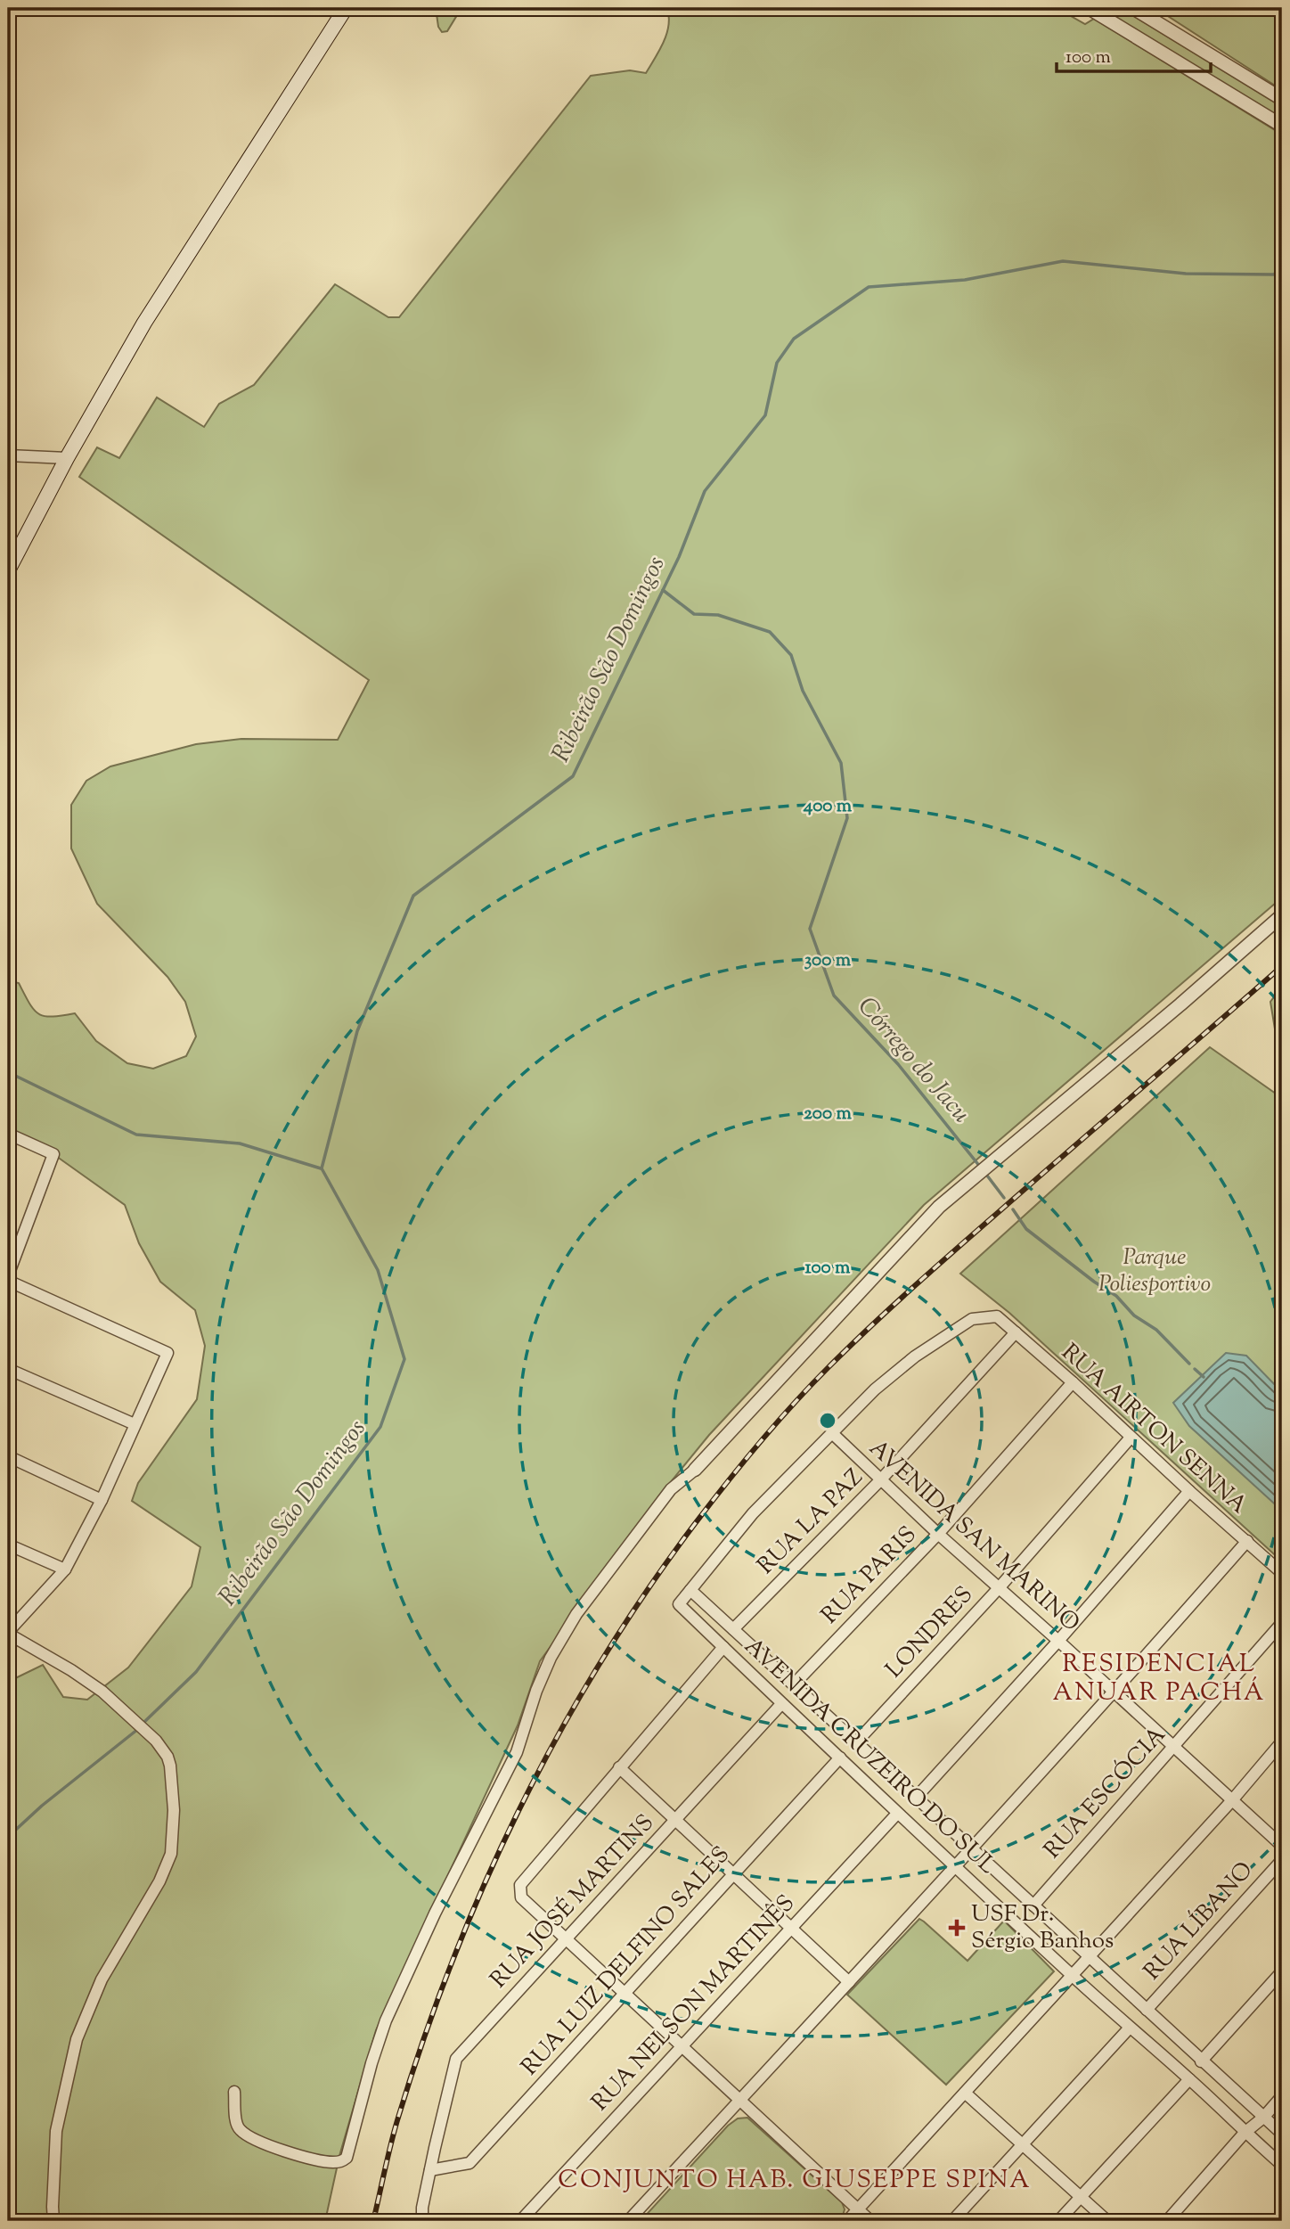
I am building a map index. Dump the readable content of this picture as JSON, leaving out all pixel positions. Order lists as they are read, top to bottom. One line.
{"streets":{"street":["RUA AIRTON SENNA","RUA LA PAZ","AVENIDA SAN MARINO","RUA PARIS","LONDRES","AVENIDA CRUZEIRO DO SUL","RUA ESCÓCIA","RUA JOSÉ MARTINS","RUA LÍBANO","RUA LUIZ DELFINO SALES","RUA NELSON MARTINÊS"]},"crossings":[["RUA AIRTON SENNA","RUA LA PAZ"],["RUA AIRTON SENNA","AVENIDA SAN MARINO"],["RUA AIRTON SENNA","RUA PARIS"],["RUA AIRTON SENNA","LONDRES"],["RUA LA PAZ","AVENIDA SAN MARINO"],["RUA LA PAZ","AVENIDA CRUZEIRO DO SUL"],["AVENIDA SAN MARINO","RUA PARIS"],["AVENIDA SAN MARINO","LONDRES"],["AVENIDA SAN MARINO","RUA ESCÓCIA"],["RUA PARIS","AVENIDA CRUZEIRO DO SUL"],["LONDRES","AVENIDA CRUZEIRO DO SUL"],["AVENIDA CRUZEIRO DO SUL","RUA ESCÓCIA"],["AVENIDA CRUZEIRO DO SUL","RUA JOSÉ MARTINS"],["AVENIDA CRUZEIRO DO SUL","RUA LÍBANO"],["AVENIDA CRUZEIRO DO SUL","RUA LUIZ DELFINO SALES"],["AVENIDA CRUZEIRO DO SUL","RUA NELSON MARTINÊS"],["RUA JOSÉ MARTINS","RUA LUIZ DELFINO SALES"]],"districts":["RESIDENCIAL ANUAR PACHÁ","CONJUNTO HAB. GIUSEPPE SPINA"],"water":["Ribeirão São Domingos","Córrego do Jacu"],"parks":["Parque Poliesportivo"],"places":{"health":["USF Dr. Sérgio Banhos"]},"scale_bar":"100 m","rings":["400 m","300 m","200 m","100 m"]}
